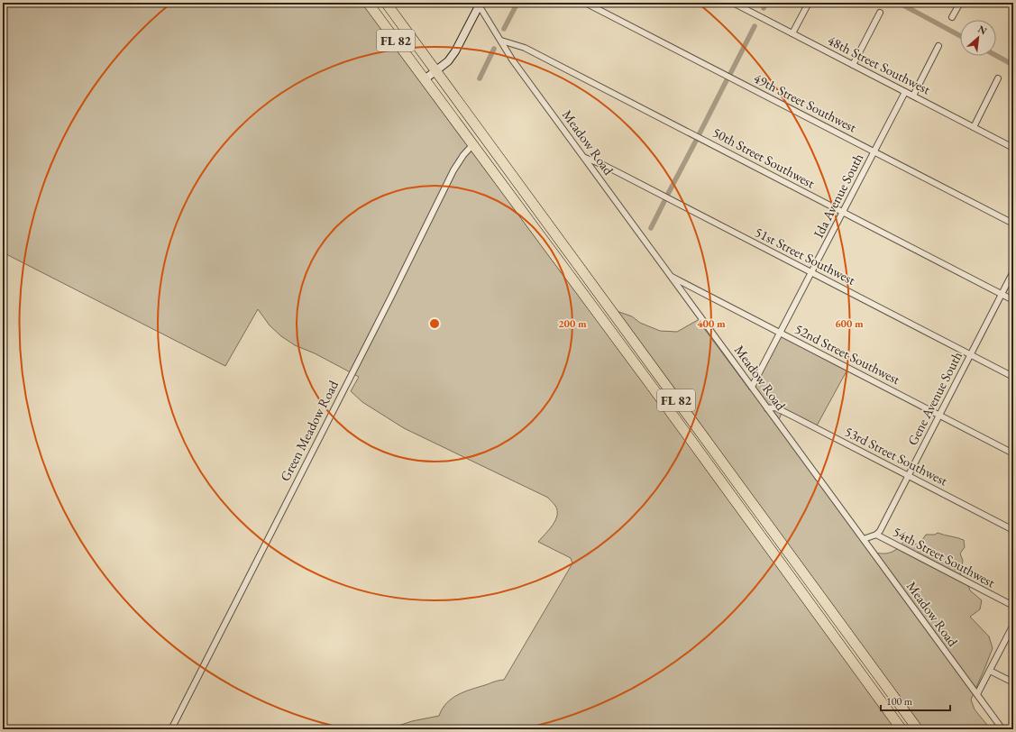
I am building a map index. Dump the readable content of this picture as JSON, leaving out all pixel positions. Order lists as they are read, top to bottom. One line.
{"streets":{"highway":["FL 82"],"street":["48th Street Southwest","49th Street Southwest","Meadow Road","50th Street Southwest","Ida Avenue South","51st Street Southwest","52nd Street Southwest","Gene Avenue South","Green Meadow Road","53rd Street Southwest","54th Street Southwest"]},"crossings":[["FL 82","Green Meadow Road"],["48th Street Southwest","Ida Avenue South"],["49th Street Southwest","Ida Avenue South"],["Meadow Road","50th Street Southwest"],["Meadow Road","Ida Avenue South"],["Meadow Road","51st Street Southwest"],["Meadow Road","52nd Street Southwest"],["Meadow Road","53rd Street Southwest"],["Meadow Road","54th Street Southwest"],["50th Street Southwest","Ida Avenue South"],["50th Street Southwest","Gene Avenue South"],["Ida Avenue South","51st Street Southwest"],["Ida Avenue South","52nd Street Southwest"],["51st Street Southwest","Gene Avenue South"],["52nd Street Southwest","Gene Avenue South"],["Gene Avenue South","53rd Street Southwest"],["Gene Avenue South","54th Street Southwest"]],"scale_bar":"100 m","north":"top right","rings":["200 m","400 m","600 m"]}
